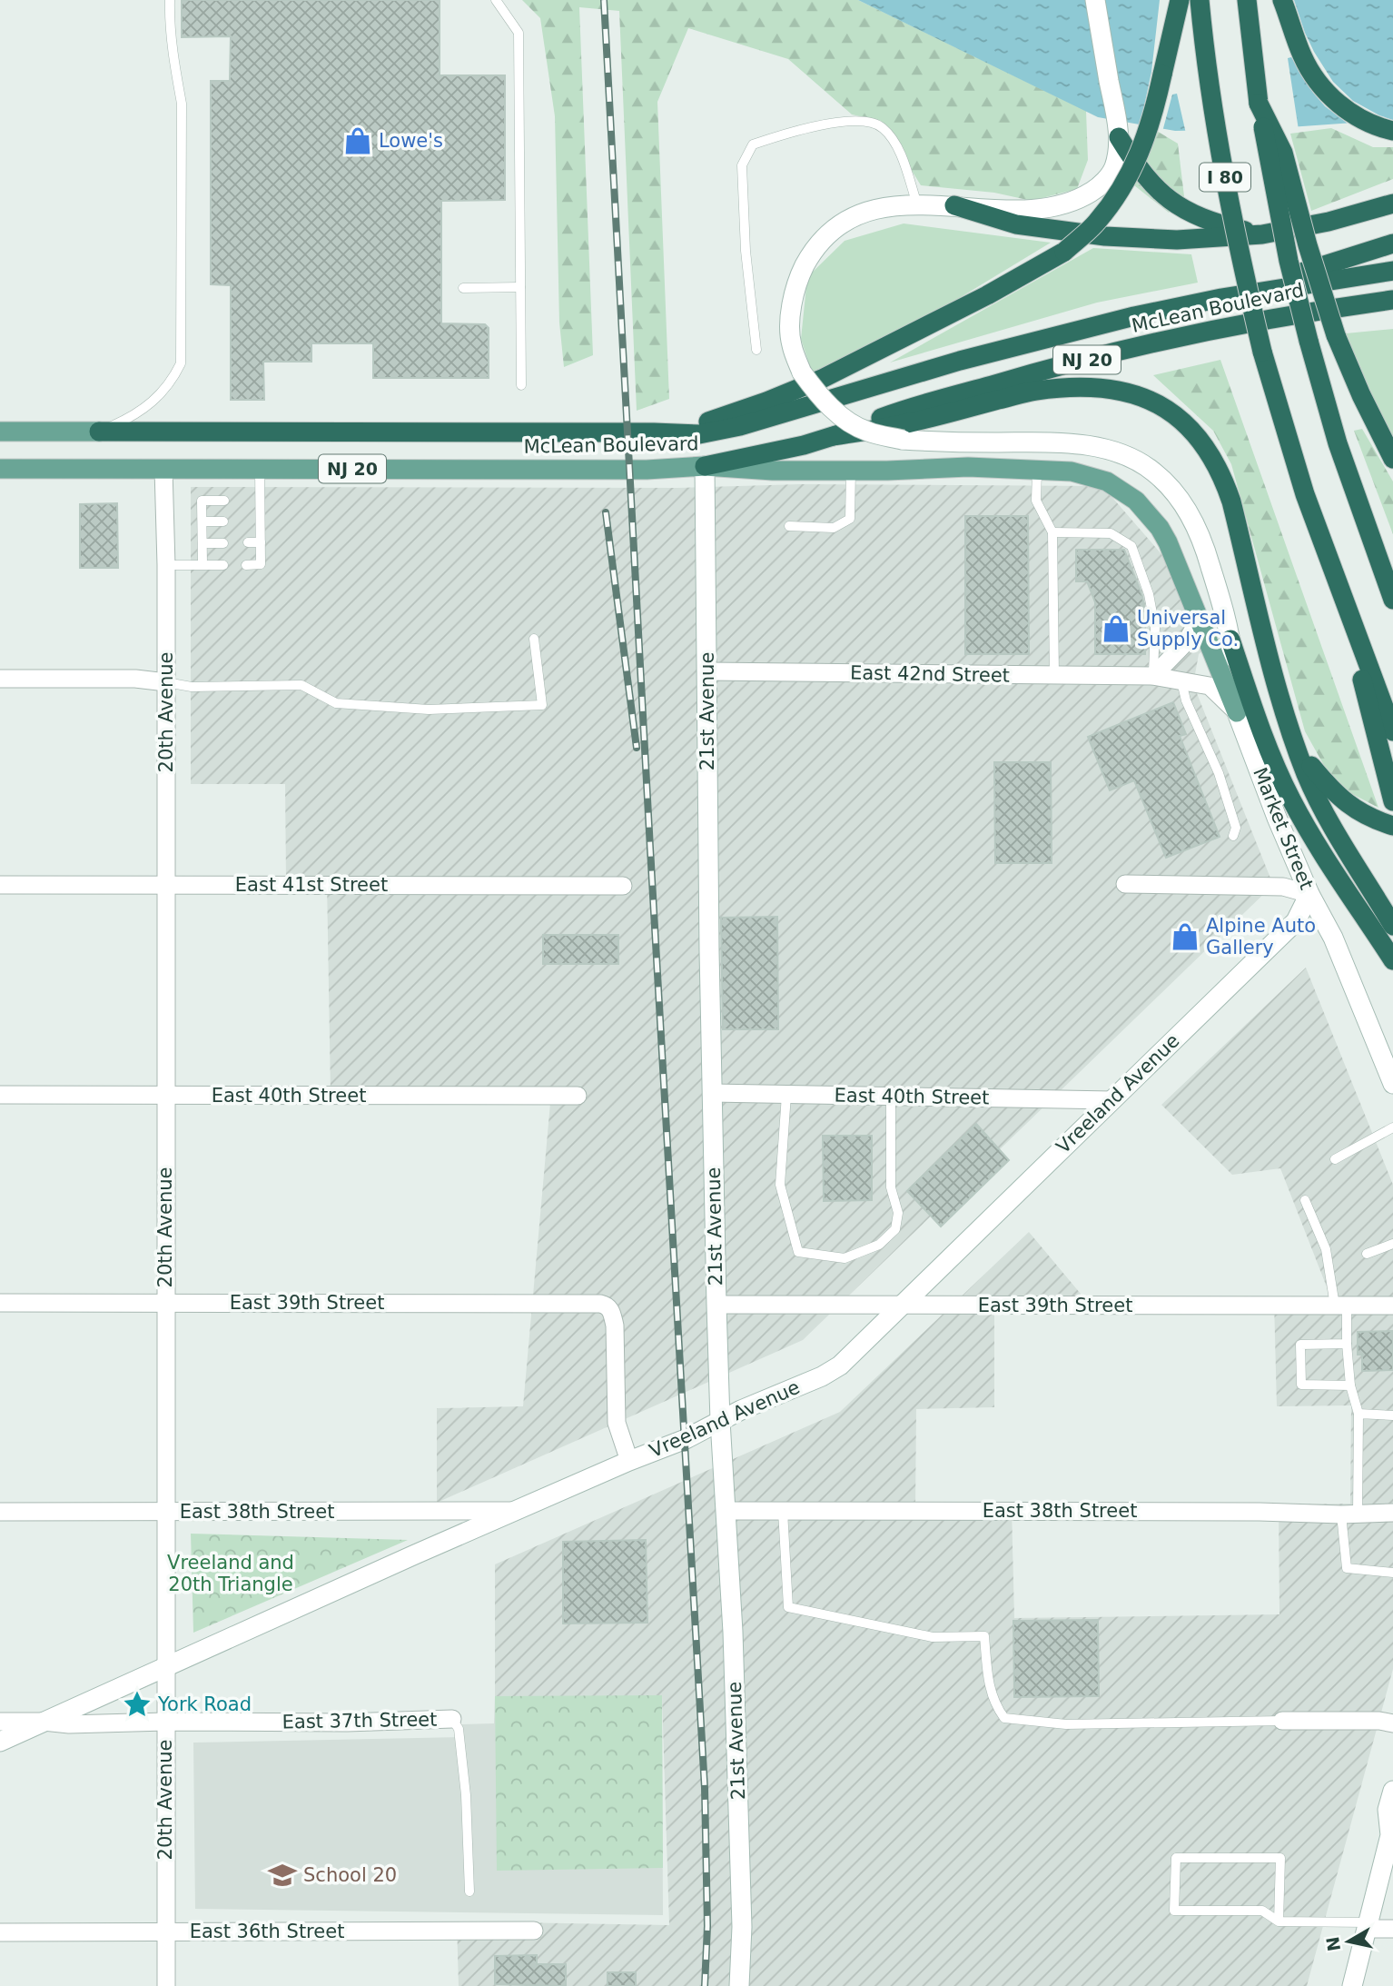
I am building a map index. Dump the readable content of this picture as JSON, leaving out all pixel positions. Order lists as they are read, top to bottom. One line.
{"streets":{"highway":["I 80","McLean Boulevard","NJ 20"],"main road":["21st Avenue","Market Street","Vreeland Avenue"],"street":["East 42nd Street","20th Avenue","East 41st Street","East 40th Street","East 39th Street","East 38th Street","East 37th Street","East 36th Street"]},"crossings":[["McLean Boulevard","21st Avenue"],["McLean Boulevard","20th Avenue"],["East 42nd Street","21st Avenue"],["East 42nd Street","Market Street"],["21st Avenue","Vreeland Avenue"],["21st Avenue","East 40th Street"],["21st Avenue","East 39th Street"],["21st Avenue","East 38th Street"],["20th Avenue","East 41st Street"],["20th Avenue","Vreeland Avenue"],["20th Avenue","East 40th Street"],["20th Avenue","East 39th Street"],["20th Avenue","East 38th Street"],["20th Avenue","East 37th Street"],["20th Avenue","East 36th Street"],["Market Street","Vreeland Avenue"],["Vreeland Avenue","East 40th Street"],["Vreeland Avenue","East 39th Street"],["Vreeland Avenue","East 38th Street"],["Vreeland Avenue","East 37th Street"]],"parks":["Vreeland and 20th Triangle"],"places":{"shop":["Lowe's","Universal Supply Co.","Alpine Auto Gallery"],"place":["York Road"],"school or university":["School 20"]},"north":"left"}
